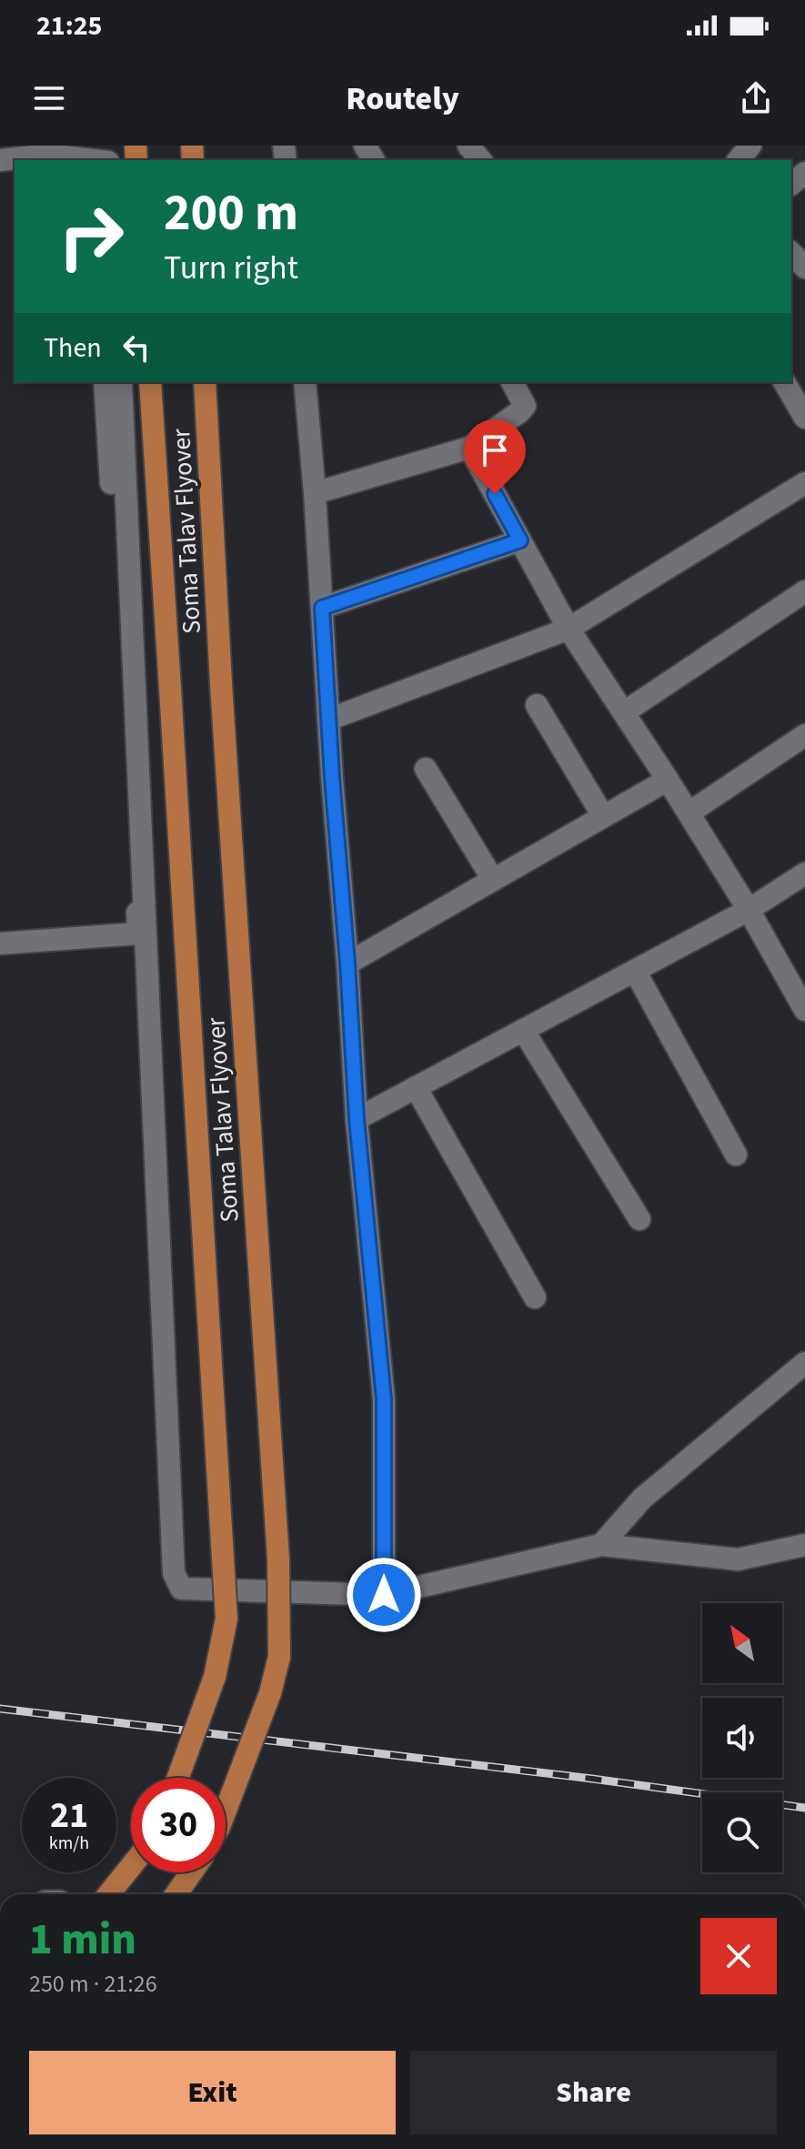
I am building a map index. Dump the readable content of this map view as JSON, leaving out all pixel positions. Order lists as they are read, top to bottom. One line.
{"streets":{"main road":["Soma Talav Flyover"]},"north":"top left","page":{"status":"21:25","header":"Routely","turn":["200 m","Turn right"],"then":"Then","speed":"21 km/h","limit":"30","heading":["1 min","250 m · 21:26"],"buttons":["Exit","Share"]}}
